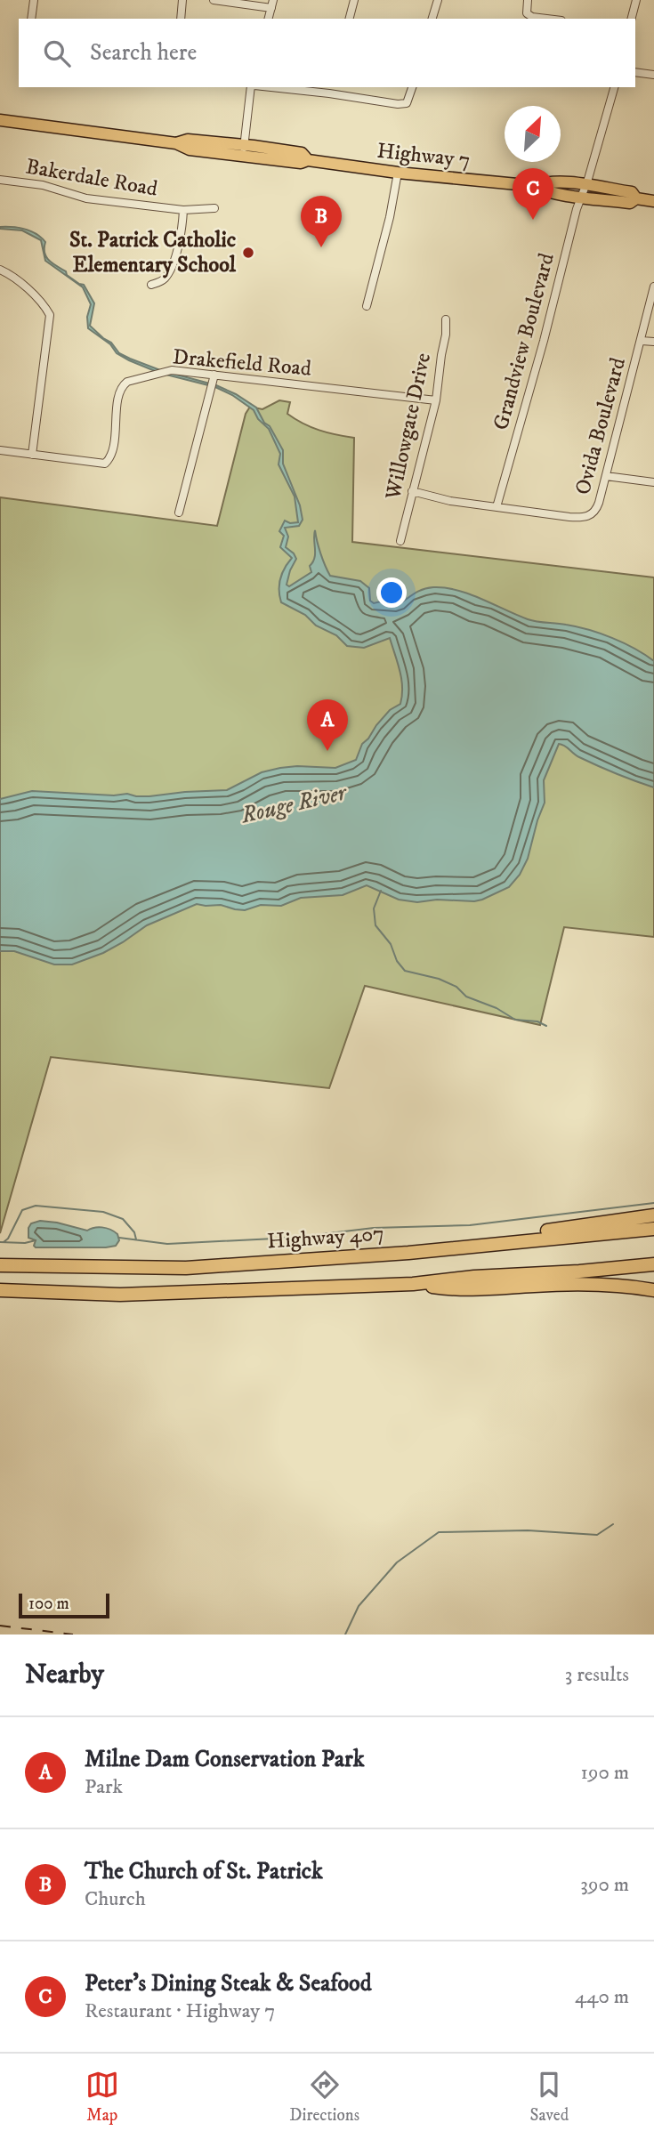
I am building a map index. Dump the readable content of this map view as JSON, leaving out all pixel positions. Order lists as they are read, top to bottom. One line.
{"streets":{"highway":["Highway 407"],"main road":["Highway 7"],"street":["Bakerdale Road","Grandview Boulevard","Drakefield Road","Willowgate Drive","Ovida Boulevard"]},"crossings":[["Highway 7","Grandview Boulevard"],["Grandview Boulevard","Ovida Boulevard"],["Drakefield Road","Willowgate Drive"],["Willowgate Drive","Ovida Boulevard"]],"water":["Rouge River"],"places":["St. Patrick Catholic Elementary School"],"scale_bar":"100 m","north":"top right","page":{"search":"Search here","pins":["C","B","A"],"scale":"100 m","heading":["Nearby","3 results"],"list":[{"mark":"A","name":"Milne Dam Conservation Park","note":"Park","value":"190 m"},{"mark":"B","name":"The Church of St. Patrick","note":"Church","value":"390 m"},{"mark":"C","name":"Peter's Dining Steak & Seafood","note":"Restaurant · Highway 7","value":"440 m"}],"nav":["Map","Directions","Saved"]}}
